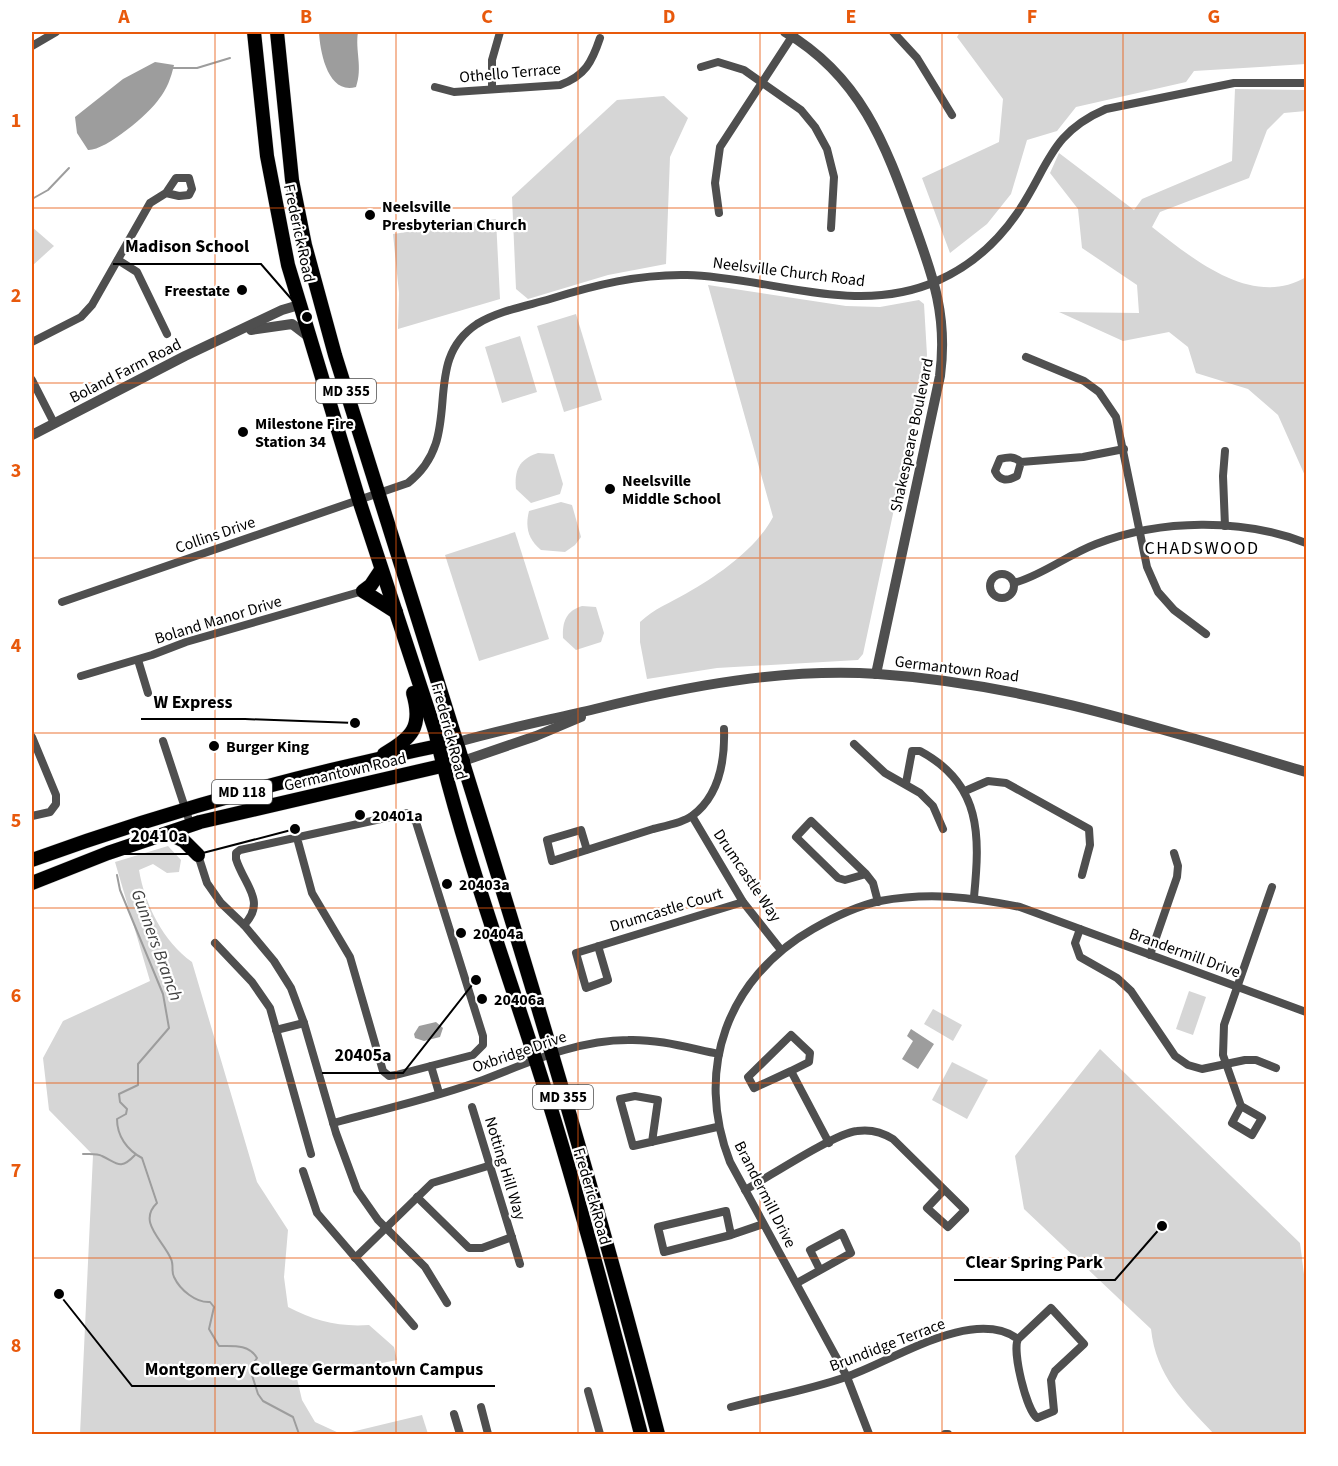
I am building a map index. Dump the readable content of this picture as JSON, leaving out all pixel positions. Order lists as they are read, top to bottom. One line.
{"streets":{"main road":["Frederick Road","MD 355","Germantown Road","MD 118"],"street":["Othello Terrace","Neelsville Church Road","Boland Farm Road","Shakespeare Boulevard","Collins Drive","Boland Manor Drive","Drumcastle Way","Drumcastle Court","Brandermill Drive","Oxbridge Drive","Notting Hill Way","Brundidge Terrace"]},"crossings":[["Frederick Road","Neelsville Church Road"],["Frederick Road","Boland Farm Road"],["Frederick Road","Collins Drive"],["Frederick Road","Germantown Road"],["Frederick Road","Oxbridge Drive"],["Neelsville Church Road","Shakespeare Boulevard"],["Neelsville Church Road","Collins Drive"],["Shakespeare Boulevard","Germantown Road"],["Drumcastle Way","Drumcastle Court"],["Drumcastle Way","Brandermill Drive"],["Brandermill Drive","Oxbridge Drive"],["Brandermill Drive","Brundidge Terrace"]],"districts":["CHADSWOOD"],"water":["Gunners Branch"],"places":["Neelsville Presbyterian Church","Freestate","Madison School","Milestone Fire Station 34","Neelsville Middle School","W Express","Burger King","20401a","20410a","20403a","20404a","20405a","20406a","Clear Spring Park","Montgomery College Germantown Campus"],"grid":{"columns":["A","B","C","D","E","F","G"],"rows":["1","2","3","4","5","6","7","8"]}}
